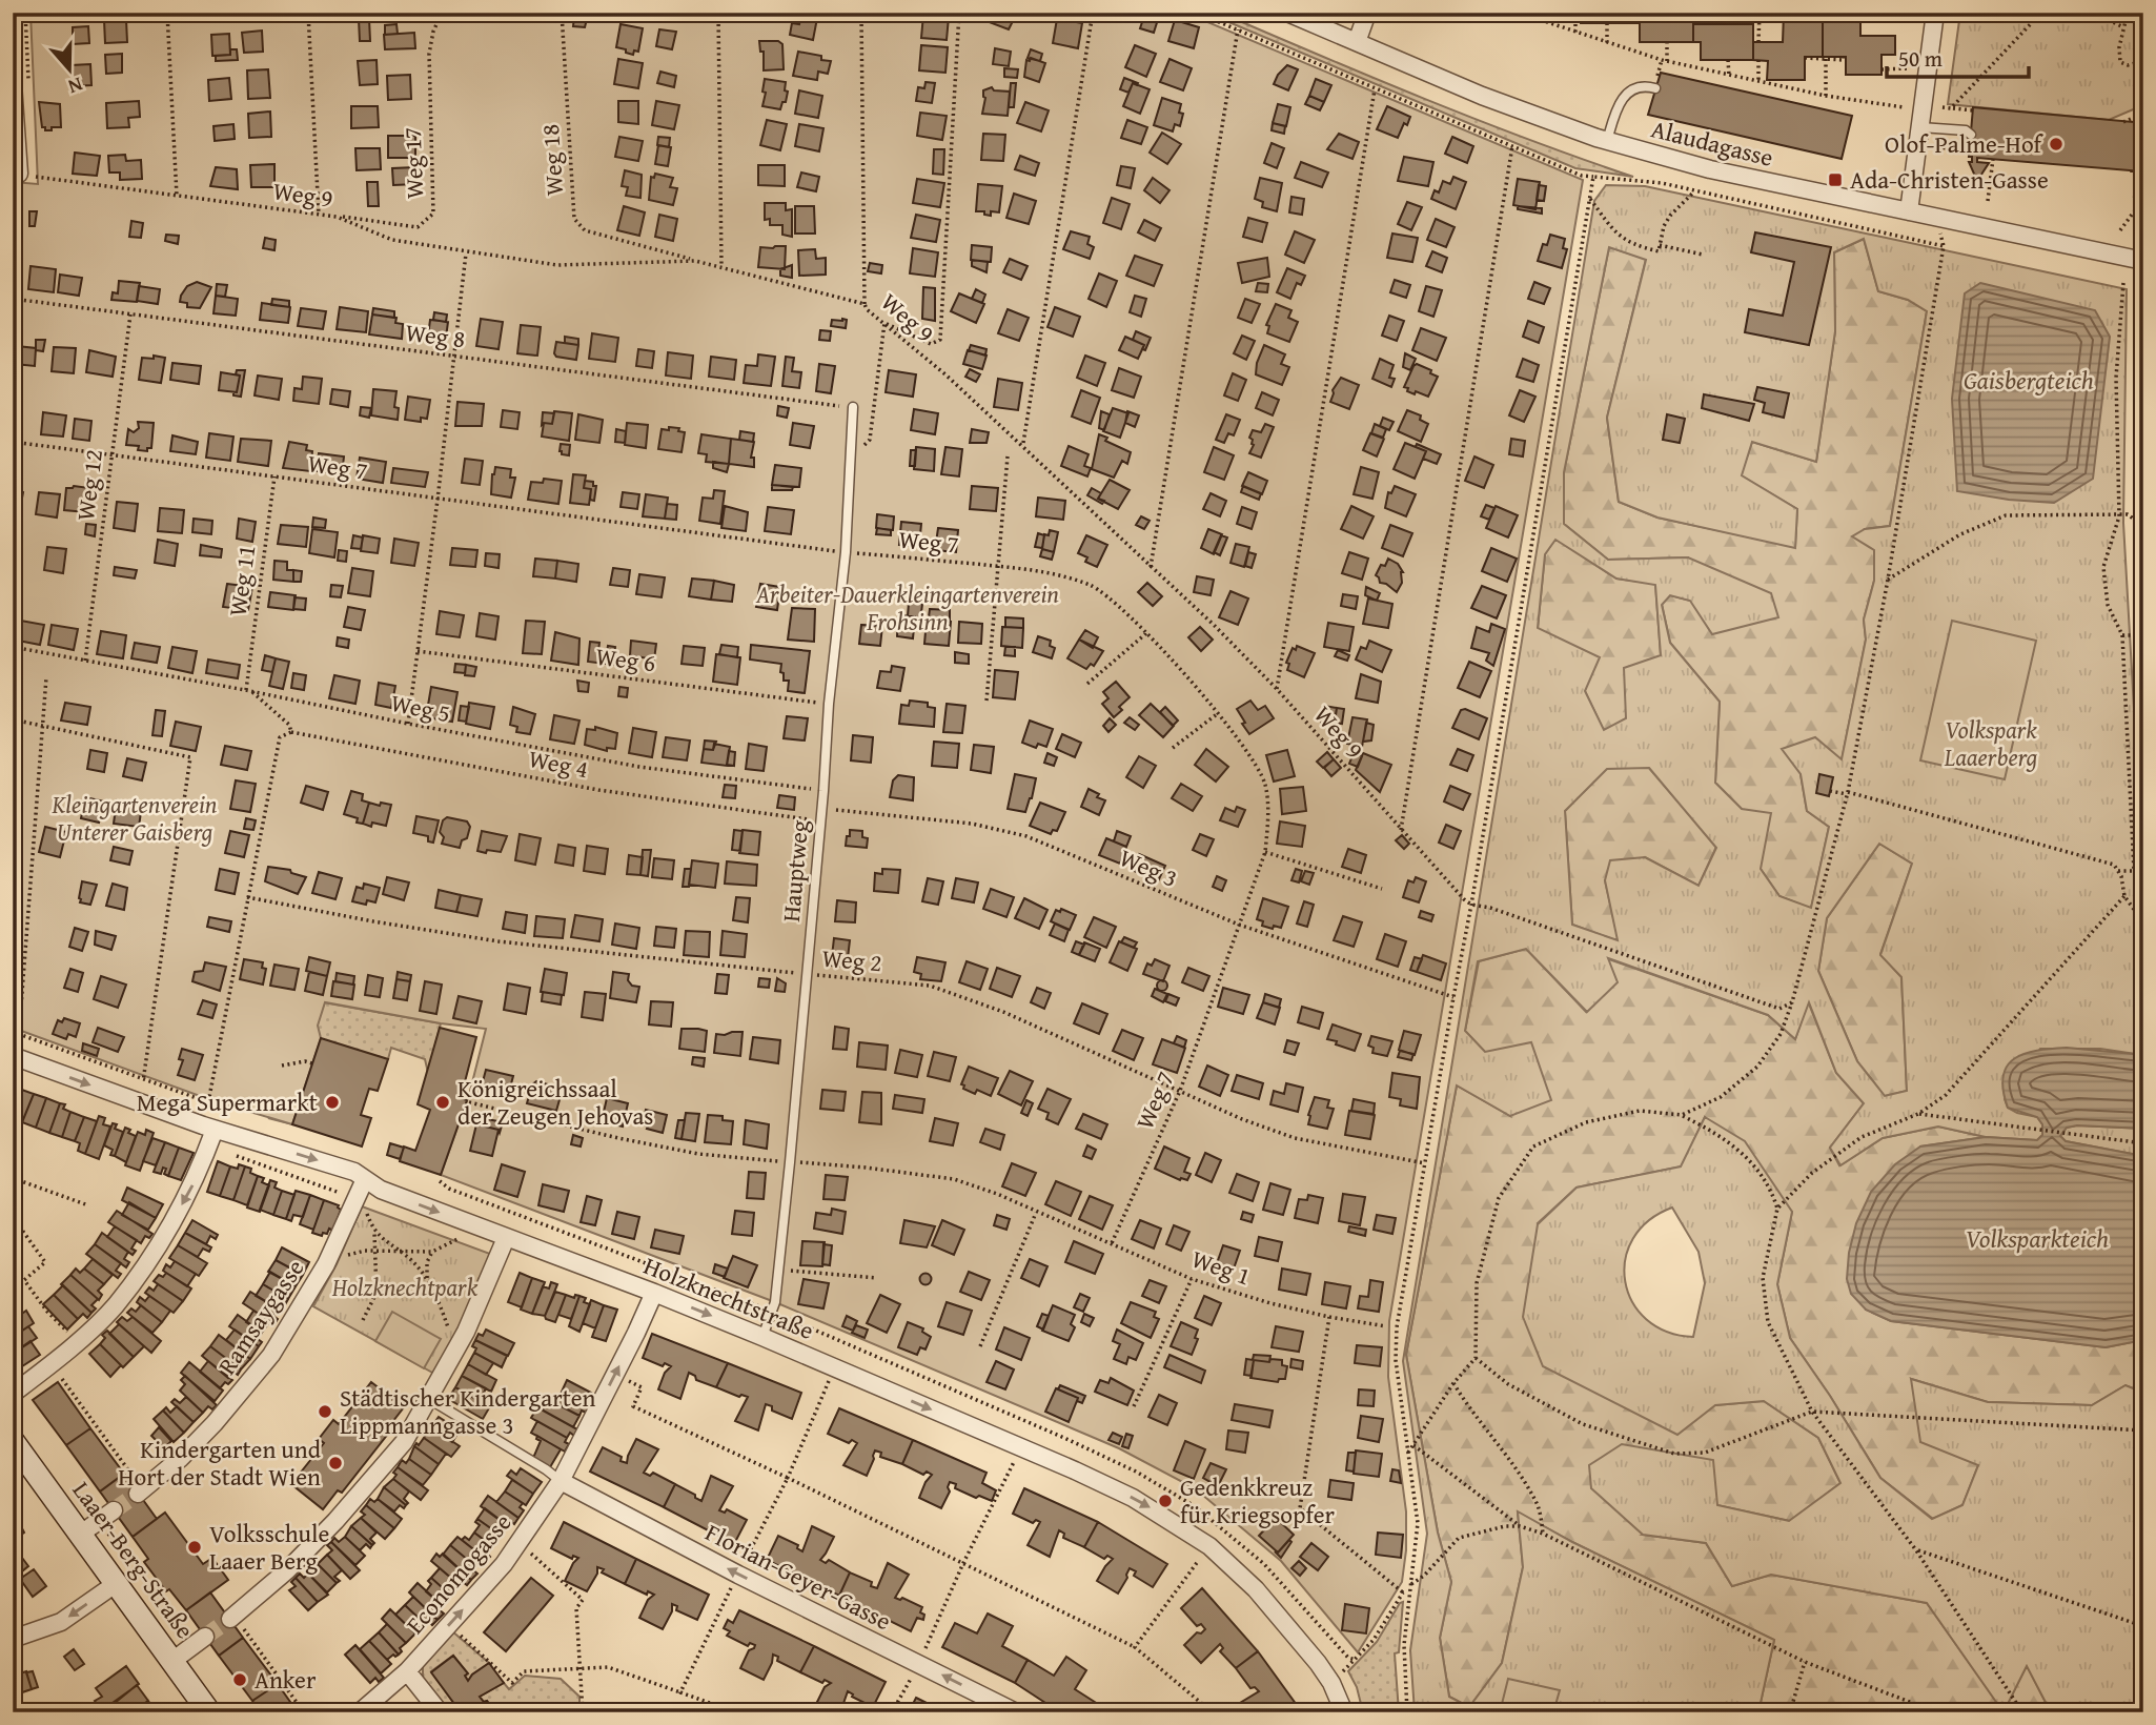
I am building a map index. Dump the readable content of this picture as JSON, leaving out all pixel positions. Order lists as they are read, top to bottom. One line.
{"streets":{"main road":["Laaer-Berg-Straße"],"street":["Alaudagasse","Holzknechtstraße","Ramsaygasse","Economogasse","Florian-Geyer-Gasse"],"lane":["Hauptweg"],"path":["Weg 18","Weg 17","Weg 9","Weg 8","Weg 7","Weg 12","Weg 11","Weg 6","Weg 5","Weg 4","Weg 3","Weg 2","Weg 1"]},"crossings":[["Weg 18","Weg 9"],["Weg 17","Weg 9"],["Weg 8","Weg 12"],["Weg 8","Hauptweg"],["Weg 7","Weg 12"],["Weg 7","Weg 11"],["Weg 7","Weg 3"],["Weg 7","Hauptweg"],["Weg 7","Weg 2"],["Weg 7","Weg 1"],["Weg 12","Weg 5"],["Weg 11","Weg 5"],["Weg 6","Hauptweg"],["Weg 5","Hauptweg"],["Weg 4","Hauptweg"],["Weg 3","Hauptweg"],["Hauptweg","Weg 2"],["Hauptweg","Weg 1"],["Hauptweg","Holzknechtstraße"],["Holzknechtstraße","Ramsaygasse"],["Holzknechtstraße","Economogasse"],["Economogasse","Florian-Geyer-Gasse"]],"one_way":["Holzknechtstraße","Florian-Geyer-Gasse"],"water":["Gaisbergteich","Volksparkteich"],"parks":["Arbeiter-Dauerkleingartenverein Frohsinn","Volkspark Laaerberg","Kleingartenverein Unterer Gaisberg","Holzknechtpark"],"places":{"other":["Olof-Palme-Hof","Mega Supermarkt","Königreichssaal der Zeugen Jehovas","Städtischer Kindergarten Lippmanngasse 3","Kindergarten und Hort der Stadt Wien","Gedenkkreuz für Kriegsopfer","Volksschule Laaer Berg","Anker"],"transit":["Ada-Christen-Gasse"]},"scale_bar":"50 m","north":"bottom"}
